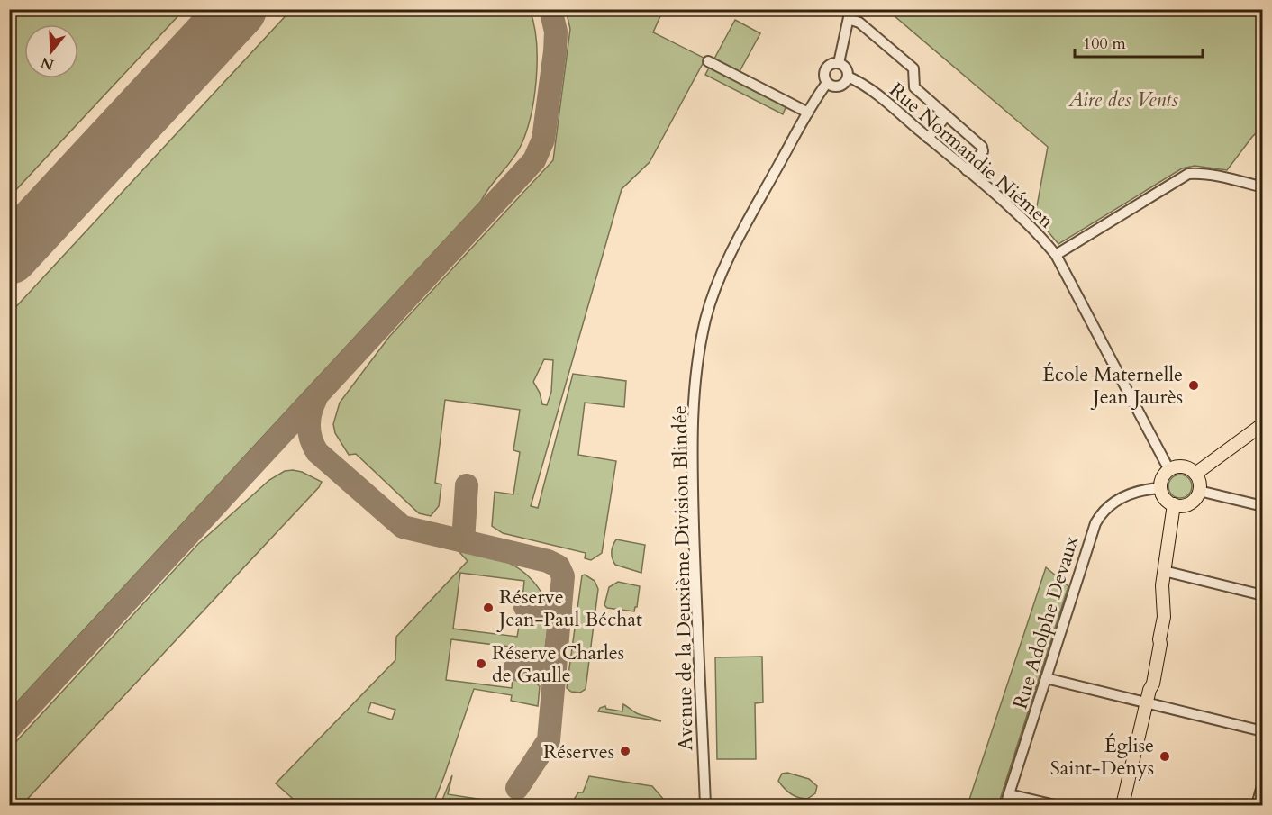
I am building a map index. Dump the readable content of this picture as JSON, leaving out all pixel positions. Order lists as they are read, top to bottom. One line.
{"streets":{"street":["Rue Normandie Niémen","Avenue de la Deuxième Division Blindée","Rue Adolphe Devaux"]},"crossings":[["Rue Normandie Niémen","Avenue de la Deuxième Division Blindée"],["Rue Normandie Niémen","Rue Adolphe Devaux"]],"parks":["Aire des Vents"],"places":["École Maternelle Jean Jaurès","Réserve Jean-Paul Béchat","Réserve Charles de Gaulle","Réserves","Église Saint-Denys"],"scale_bar":"100 m","north":"bottom"}
